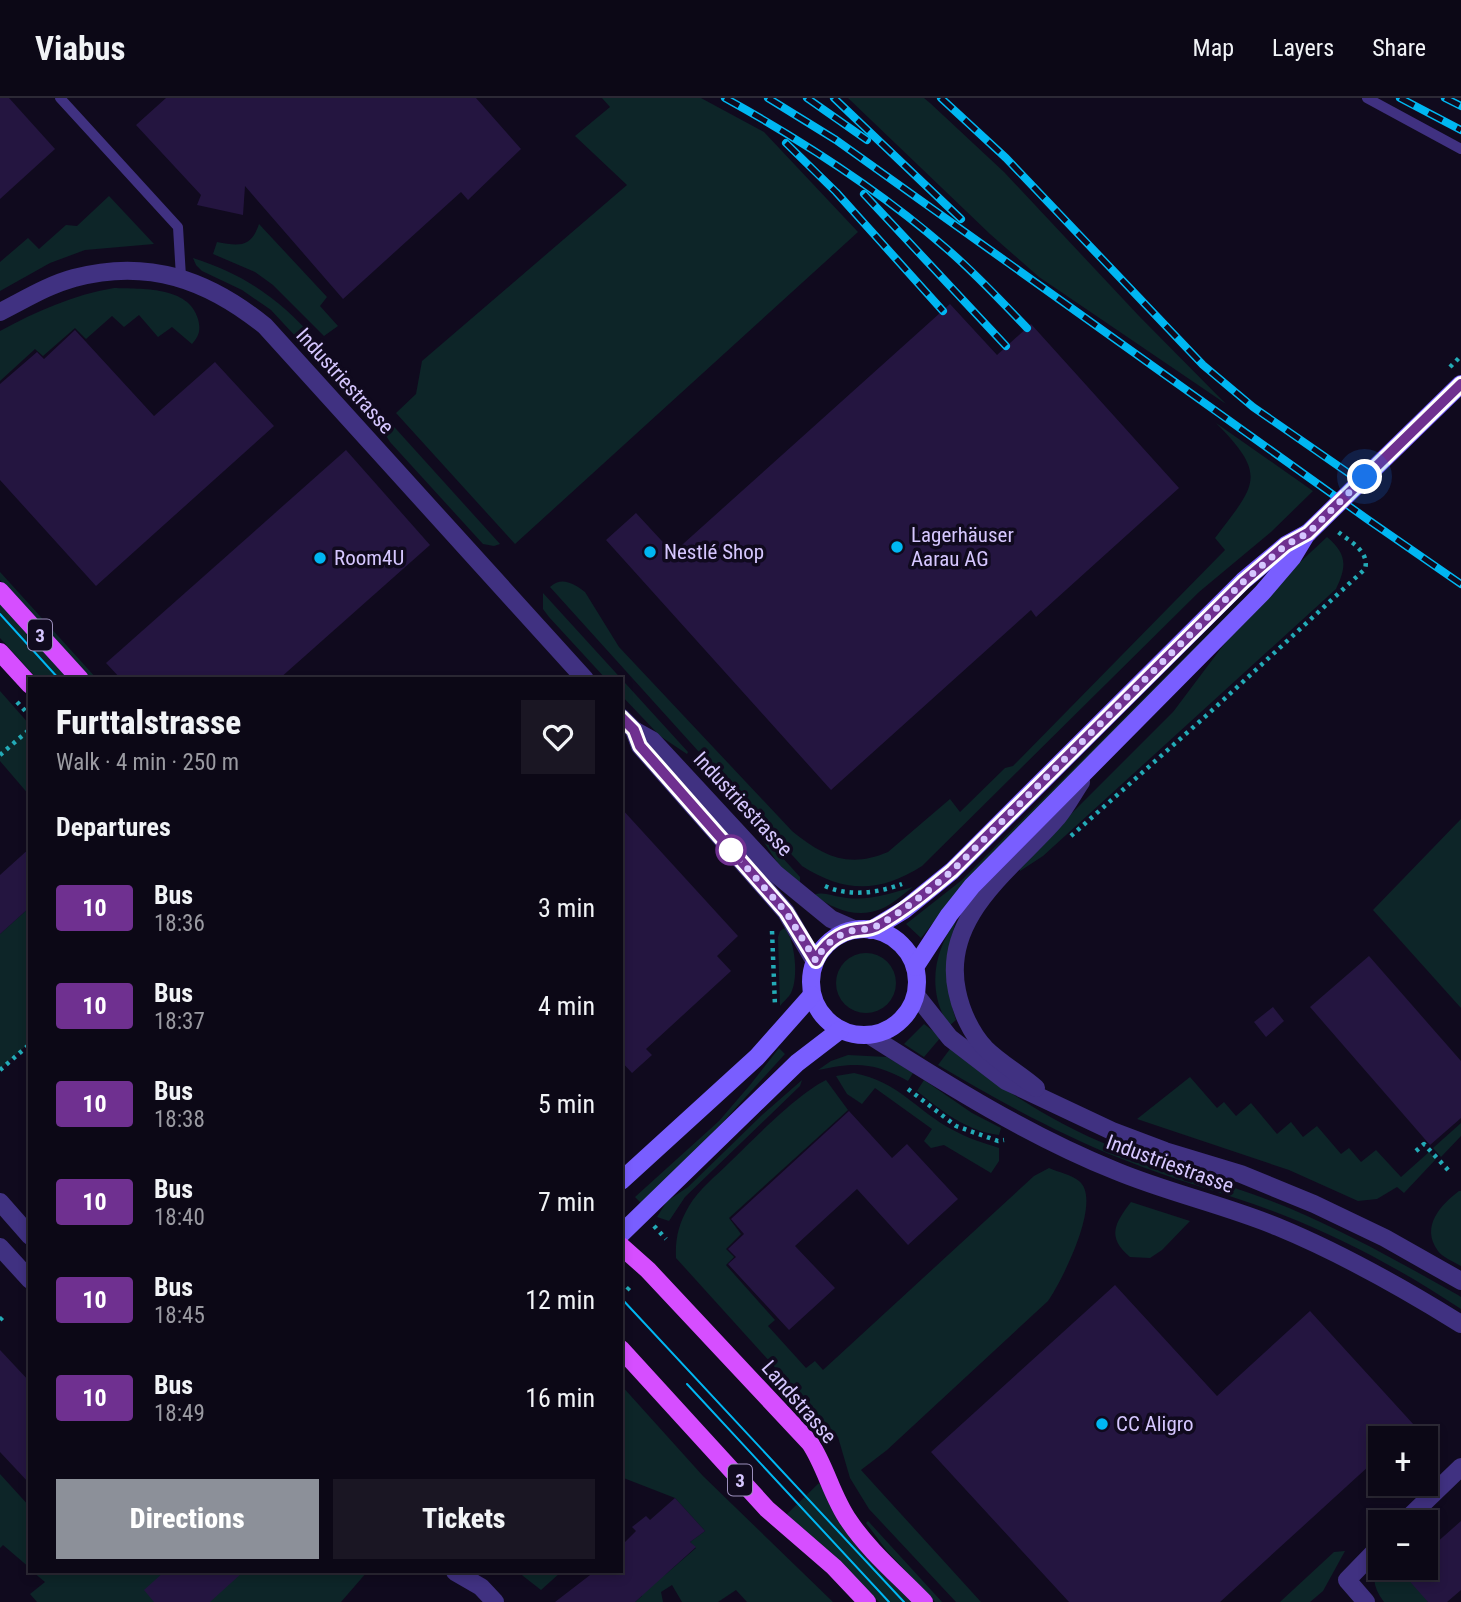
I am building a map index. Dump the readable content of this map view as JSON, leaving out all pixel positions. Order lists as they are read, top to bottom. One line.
{"streets":{"main road":["3","Landstrasse"],"street":["Industriestrasse"]},"places":["Lagerhäuser Aarau AG","Nestlé Shop","Room4U","CC Aligro"],"lines":["bus line 10"],"page":{"header":"Viabus","nav":["Map","Layers","Share"],"heading":[["Furttalstrasse","Walk · 4 min · 250 m"],"Departures"],"list":[{"mark":"10","name":"Bus","note":"18:36","value":"3 min"},{"mark":"10","name":"Bus","note":"18:37","value":"4 min"},{"mark":"10","name":"Bus","note":"18:38","value":"5 min"},{"mark":"10","name":"Bus","note":"18:40","value":"7 min"},{"mark":"10","name":"Bus","note":"18:45","value":"12 min"},{"mark":"10","name":"Bus","note":"18:49","value":"16 min"}],"map_buttons":["+","−"],"buttons":["Directions","Tickets"]}}
